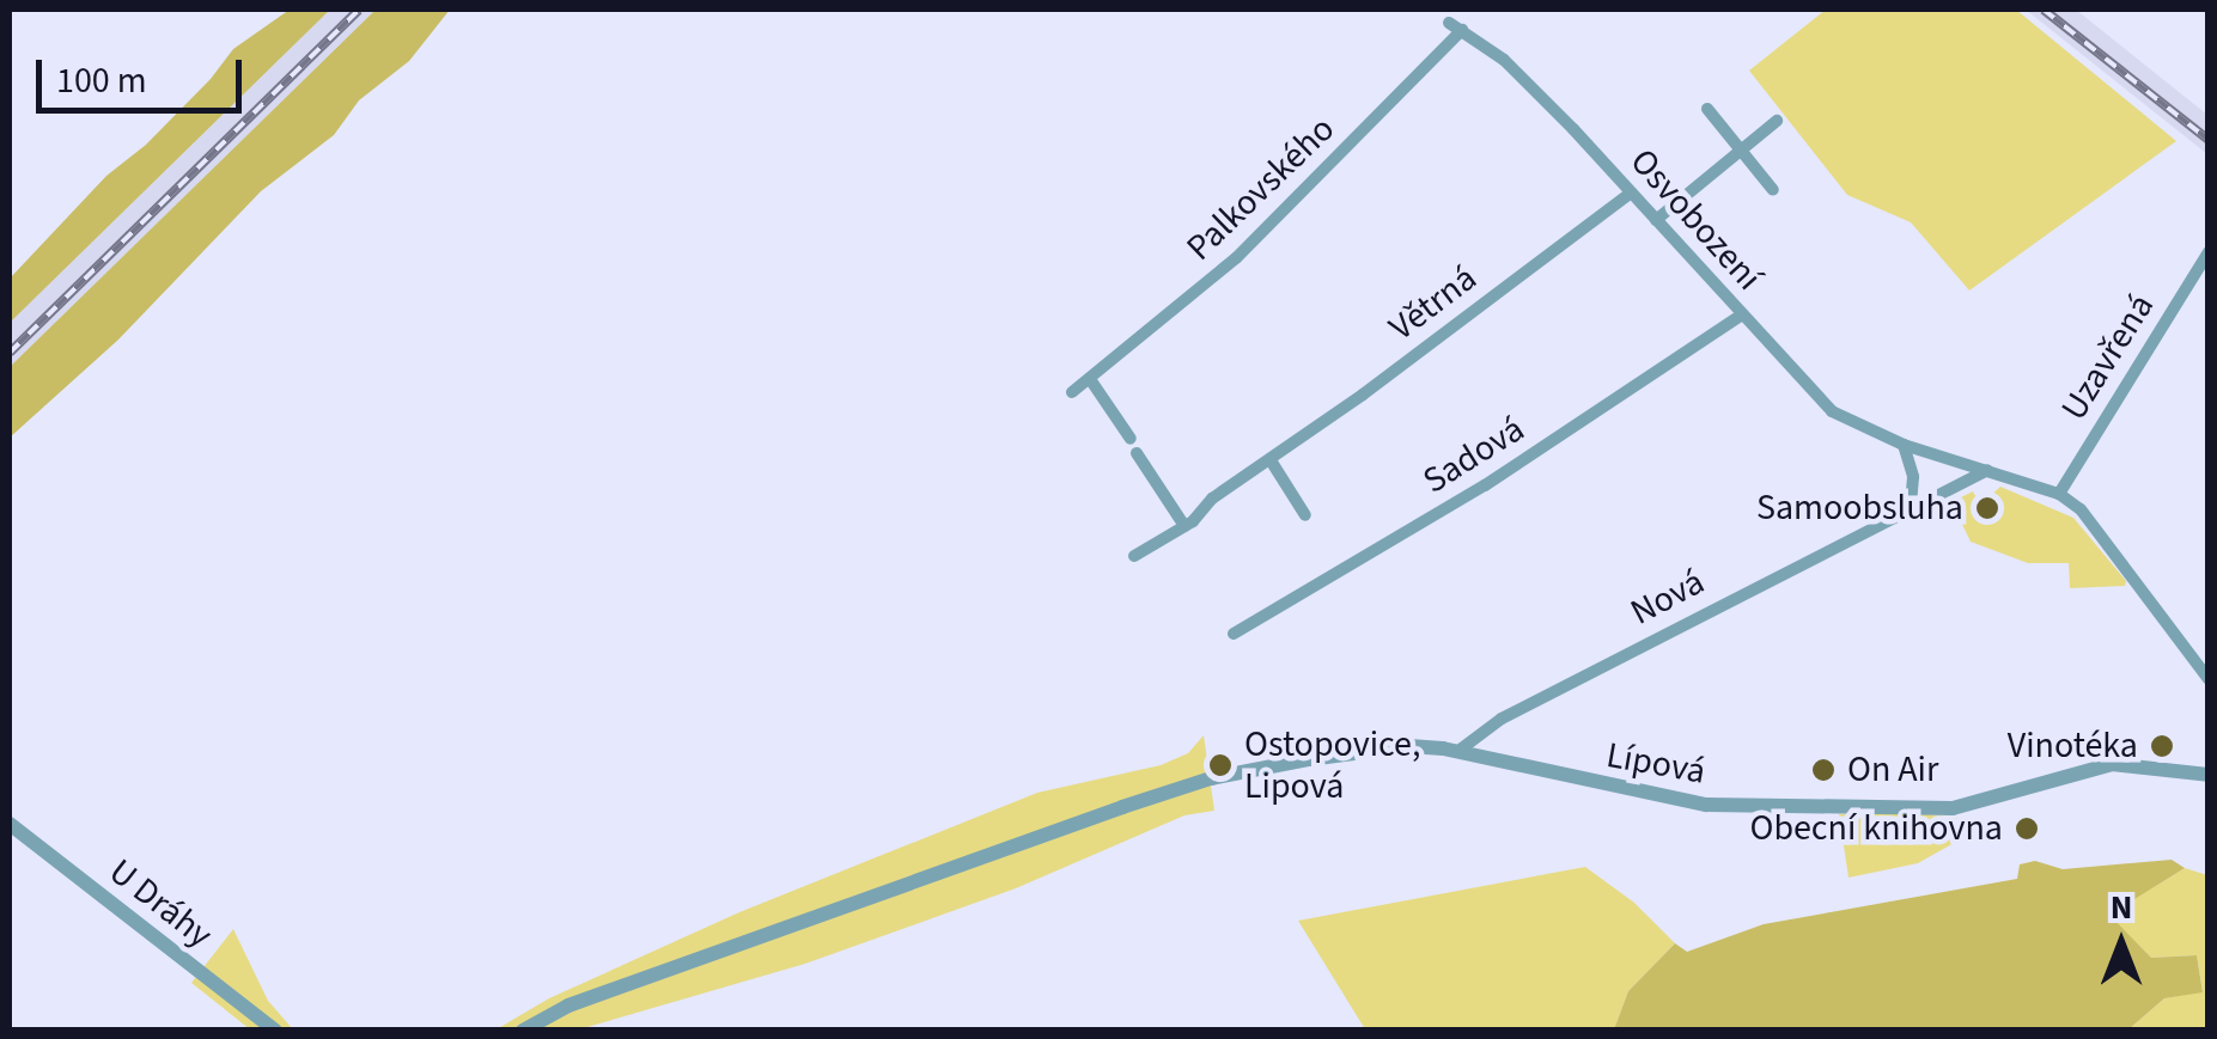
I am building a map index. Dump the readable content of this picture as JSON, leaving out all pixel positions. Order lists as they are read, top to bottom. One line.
{"streets":{"street":["Palkovského","Osvobození","Větrná","Uzavřená","Sadová","Nová","Lípová","U Dráhy"]},"crossings":[["Palkovského","Osvobození"],["Osvobození","Větrná"],["Osvobození","Uzavřená"],["Osvobození","Sadová"],["Osvobození","Nová"],["Nová","Lípová"]],"places":["Samoobsluha","Vinotéka","Ostopovice, Lipová","On Air","Obecní knihovna"],"scale_bar":"100 m","north":"top"}
